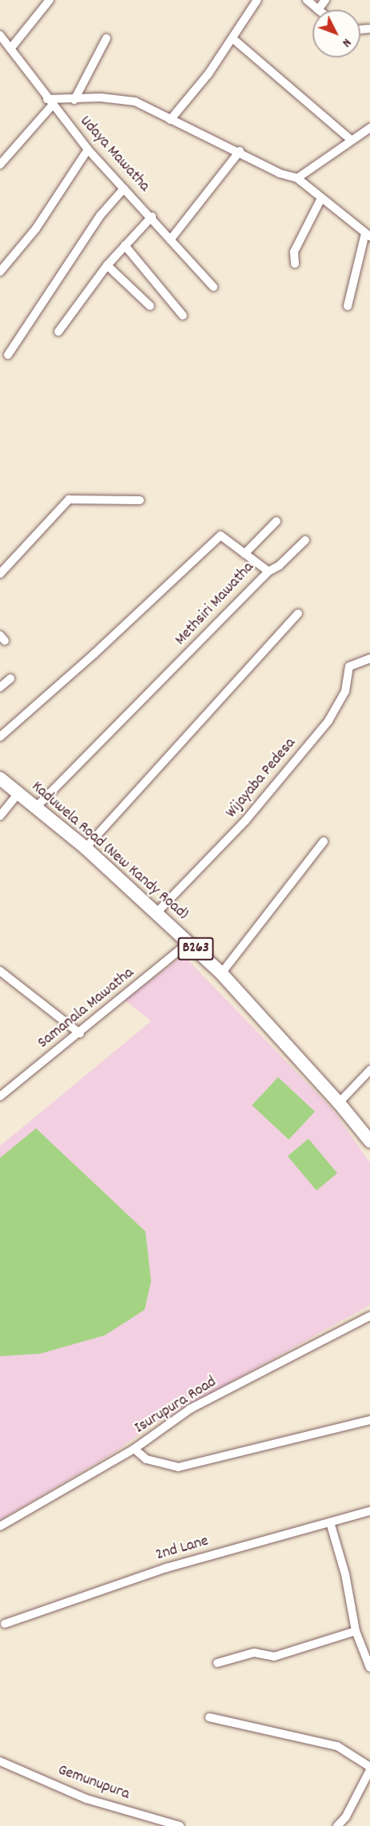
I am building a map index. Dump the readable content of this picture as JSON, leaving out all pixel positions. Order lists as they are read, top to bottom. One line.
{"streets":{"main road":["Kaduwela Road (New Kandy Road)","B263"],"street":["Udaya Mawatha","Methsiri Mawatha","Wijayaba Pedesa","Samanala Mawatha","Isurupura Road","2nd Lane","Gemunupura"]},"crossings":[["Methsiri Mawatha","Kaduwela Road (New Kandy Road)"],["Wijayaba Pedesa","Kaduwela Road (New Kandy Road)"],["Kaduwela Road (New Kandy Road)","Samanala Mawatha"]],"north":"bottom right"}
